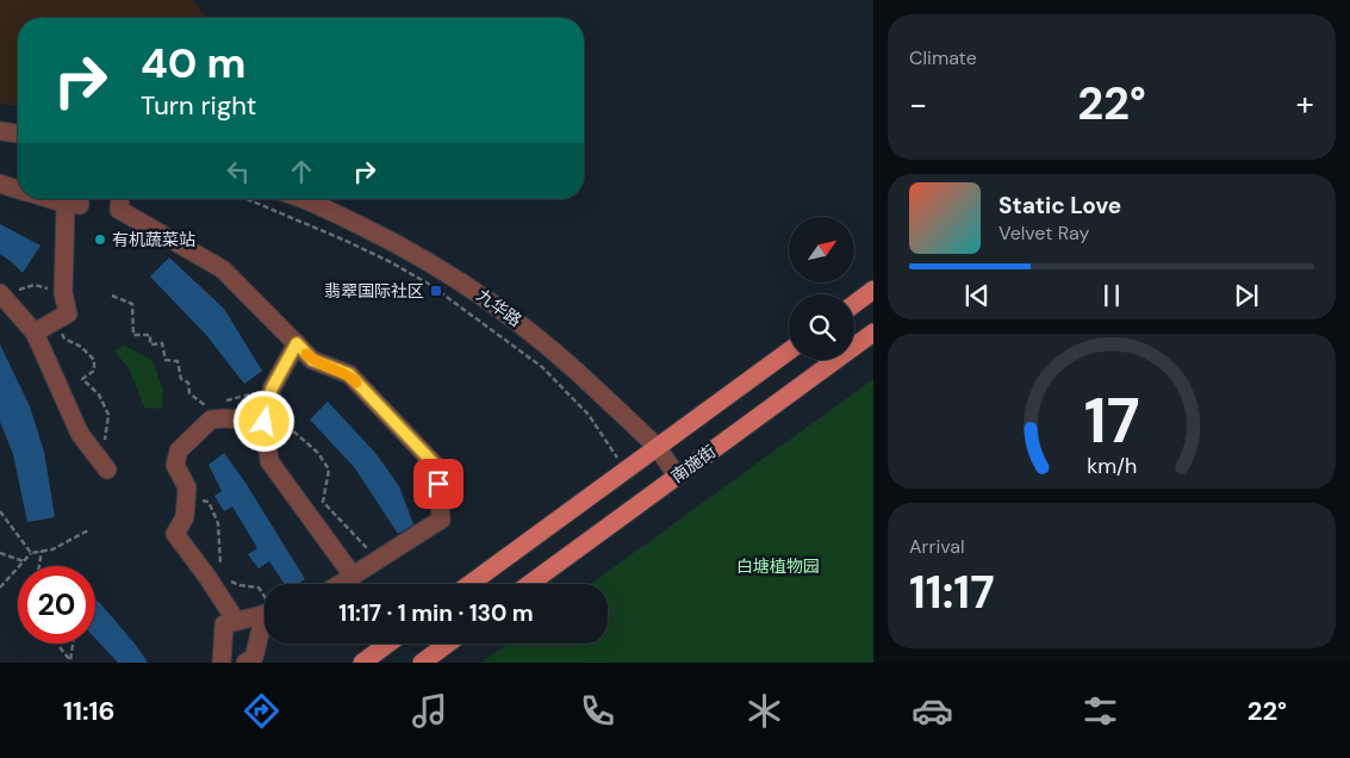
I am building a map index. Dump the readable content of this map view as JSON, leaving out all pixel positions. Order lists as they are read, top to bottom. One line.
{"streets":{"main road":["南施街"],"street":["九华路"]},"crossings":[["九华路","南施街"]],"parks":["白塘植物园"],"places":{"other":["有机蔬菜站"],"transit":["翡翠国际社区"]},"north":"top right","page":{"tile":["Climate",["Arrival","11:17"]],"turn":["40 m","Turn right"],"heat":["−","22°","+"],"song":["Static Love","Velvet Ray"],"limit":"20","trip":"11:17 · 1 min · 130 m","tabs":["11:16","22°"],"gauge":["17","km/h"]}}
